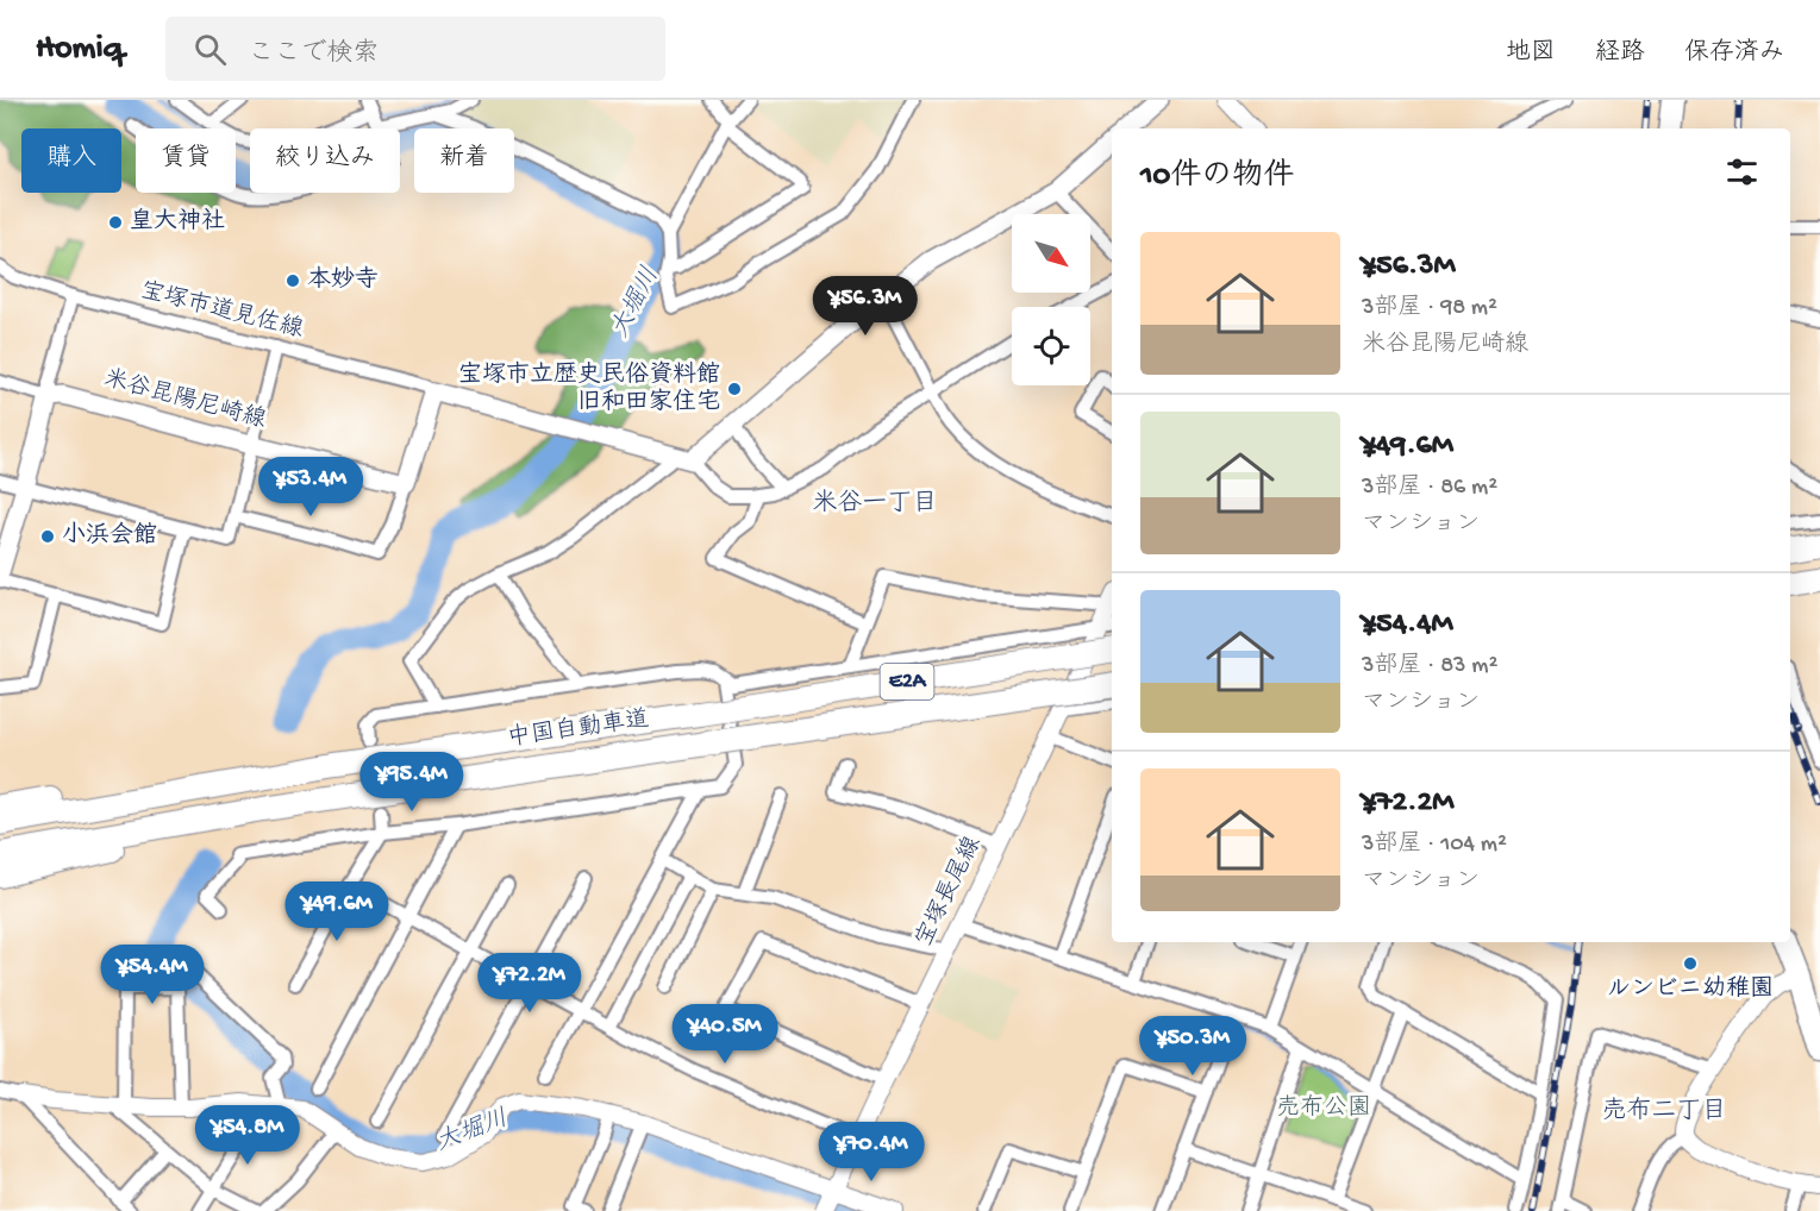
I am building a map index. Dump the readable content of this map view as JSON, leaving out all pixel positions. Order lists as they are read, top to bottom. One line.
{"streets":{"highway":["E2A","中国自動車道"],"main road":["米谷昆陽尼崎線"],"street":["宝塚市道見佐線","宝塚長尾線"]},"districts":["米谷一丁目","売布二丁目"],"water":["大堀川"],"parks":["売布公園"],"places":["皇大神社","本妙寺","宝塚市立歴史民俗資料館 旧和田家住宅","小浜会館","ルンビニ幼稚園"],"north":"bottom right","page":{"header":"Homiq","search":"ここで検索","nav":["地図","経路","保存済み"],"chip":["購入","賃貸","絞り込み","新着"],"heading":"10件の物件","list":[{"name":"¥56.3M","note":"3部屋 · 98 m² · 米谷昆陽尼崎線"},{"name":"¥49.6M","note":"3部屋 · 86 m² · マンション"},{"name":"¥54.4M","note":"3部屋 · 83 m² · マンション"},{"name":"¥72.2M","note":"3部屋 · 104 m² · マンション"}],"price":["¥56.3M","¥53.4M","¥95.4M","¥49.6M","¥54.4M","¥72.2M","¥40.5M","¥50.3M","¥54.8M","¥70.4M"]}}
